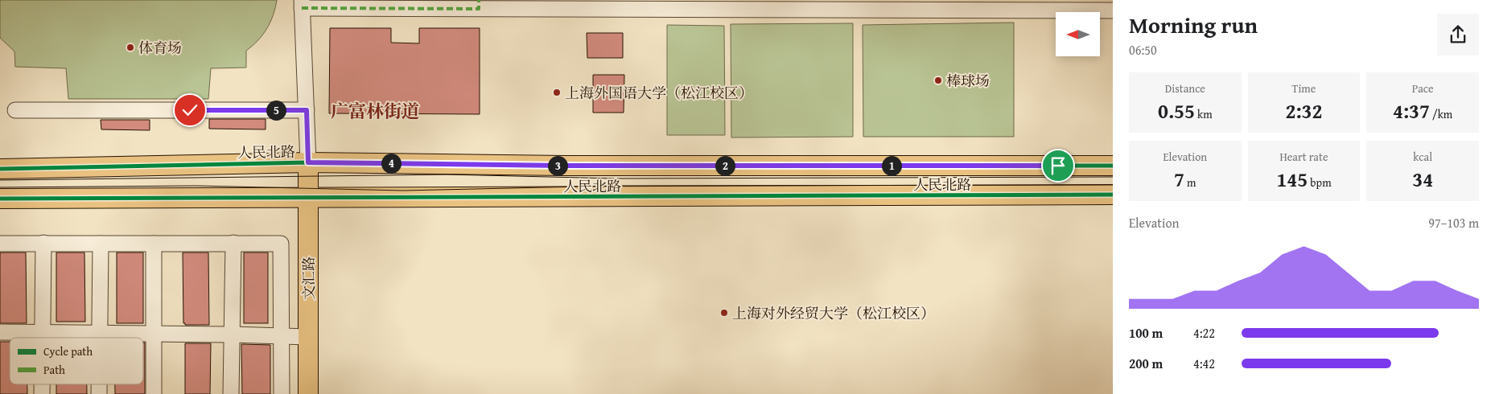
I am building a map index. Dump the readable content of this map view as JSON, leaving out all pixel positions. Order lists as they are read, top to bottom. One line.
{"streets":{"main road":["人民北路","文汇路"]},"crossings":[["人民北路","文汇路"]],"districts":["广富林街道"],"places":["体育场","棒球场","上海外国语大学（松江校区）","上海对外经贸大学（松江校区）"],"legend":["Cycle path","Path"],"north":"left","page":{"heading":["Morning run","06:50"],"stats":[["Distance","0.55 km"],["Time","2:32"],["Pace","4:37 /km"],["Elevation","7 m"],["Heart rate","145 bpm"],["kcal","34"]],"pins":["5","4","1","2","3"],"chart":["Elevation","97–103 m"],"list":[{"name":"100 m","note":"4:22"},{"name":"200 m","note":"4:42"}]}}
